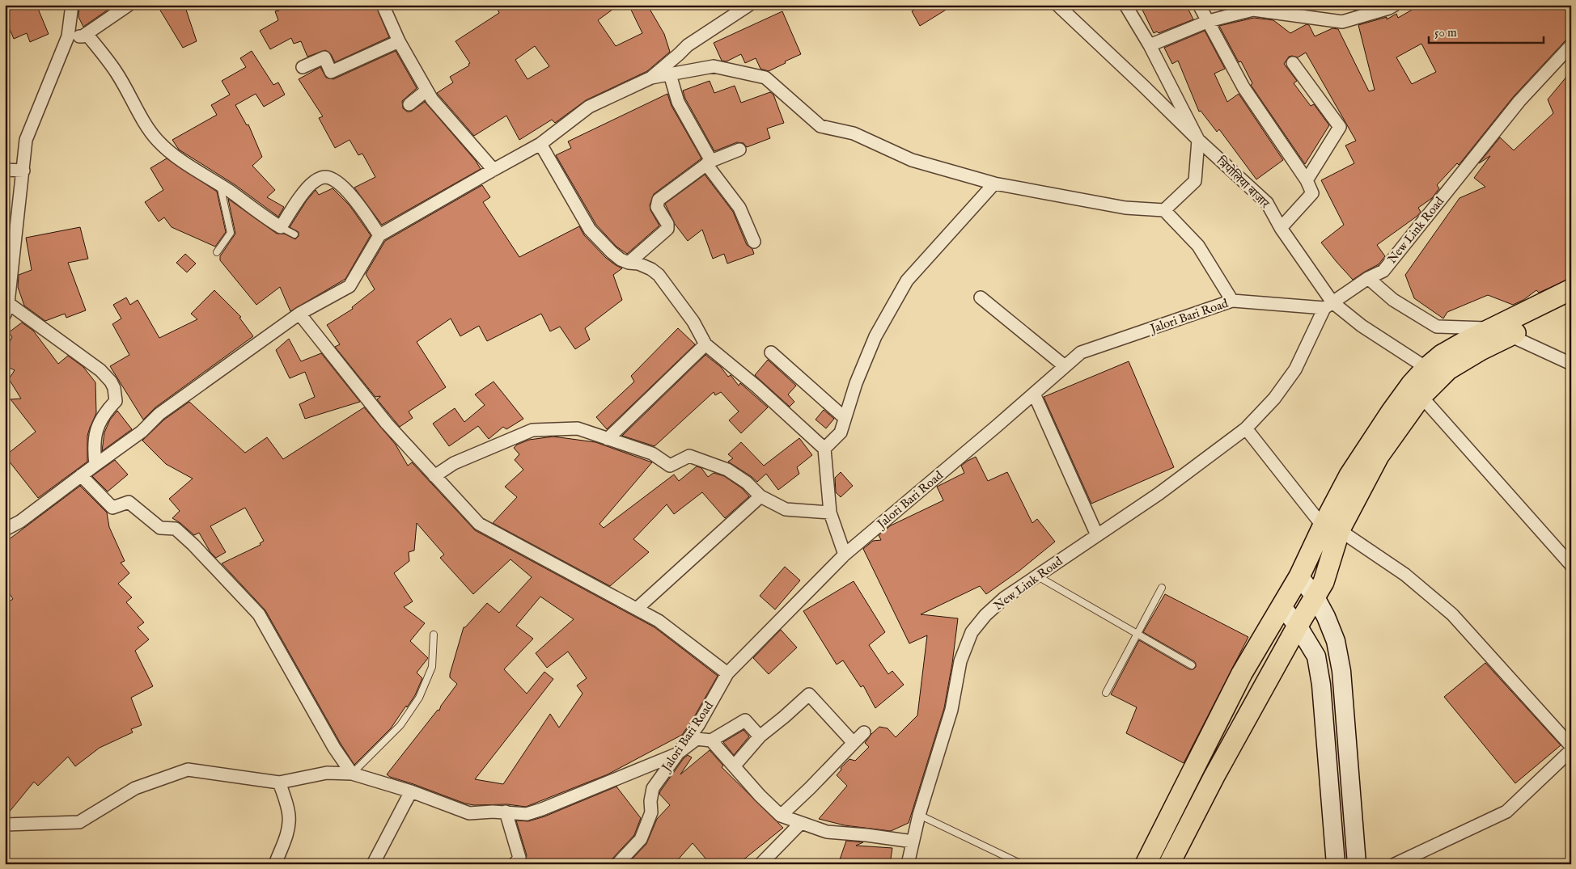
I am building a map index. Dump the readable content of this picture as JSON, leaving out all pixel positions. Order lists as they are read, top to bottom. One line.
{"streets":{"street":["त्रिपोलिया बाजार","New Link Road","Jalori Bari Road"]},"crossings":[["त्रिपोलिया बाजार","New Link Road"],["त्रिपोलिया बाजार","Jalori Bari Road"],["New Link Road","Jalori Bari Road"]],"scale_bar":"50 m"}
